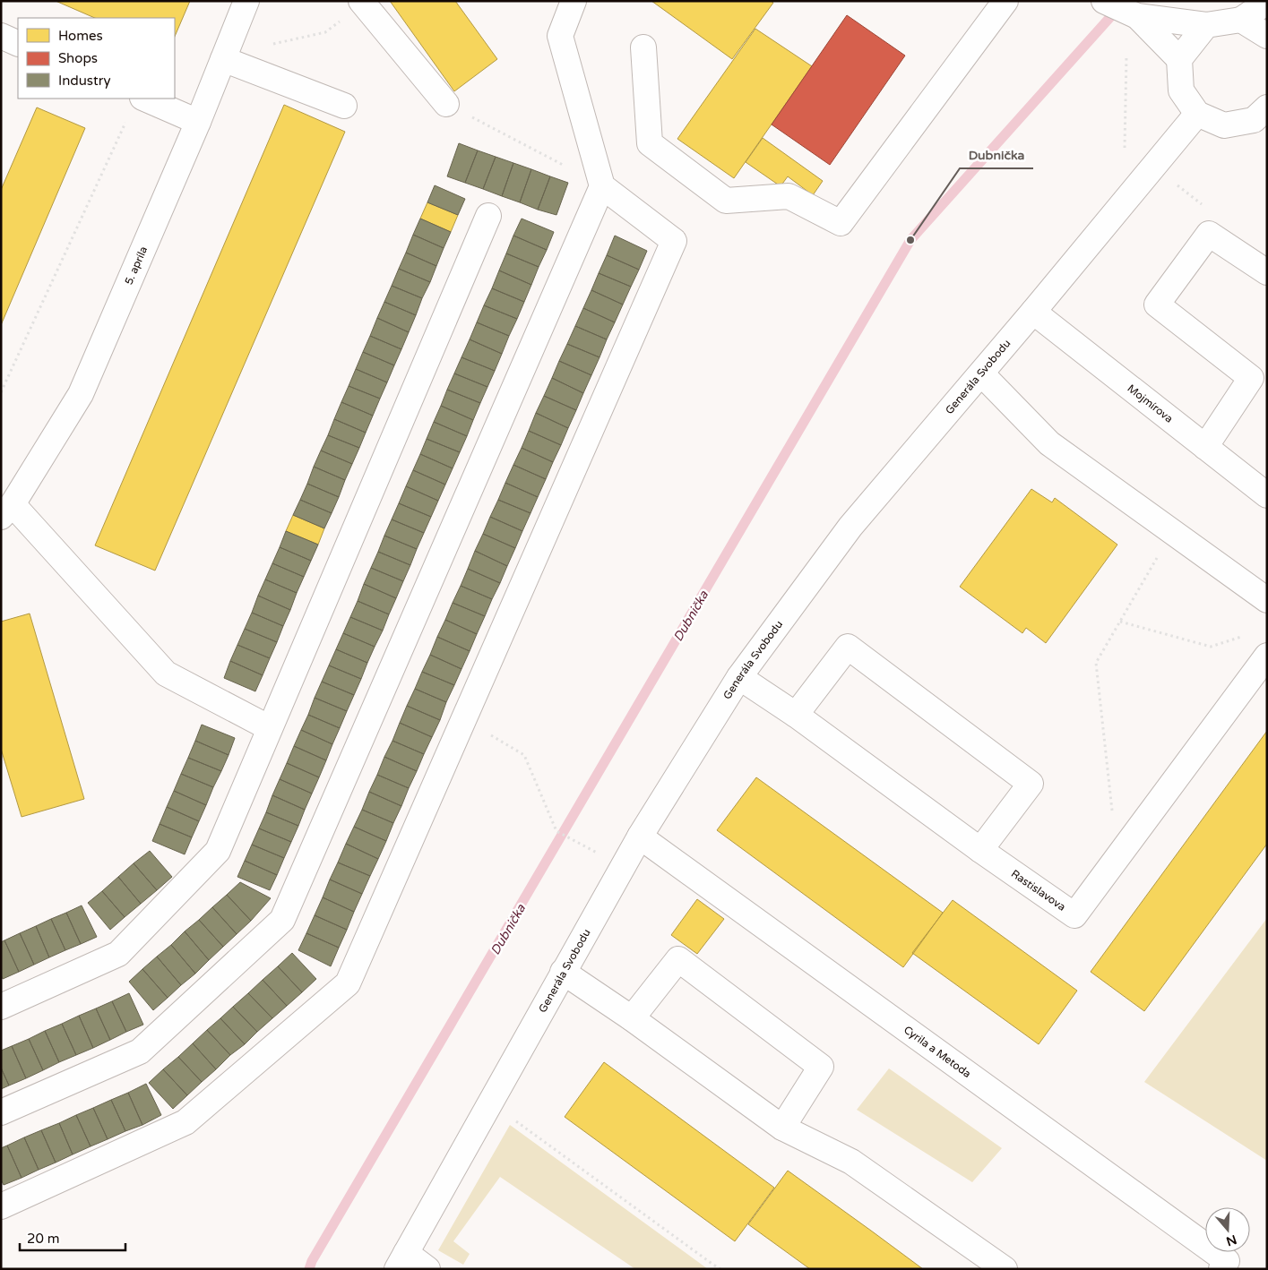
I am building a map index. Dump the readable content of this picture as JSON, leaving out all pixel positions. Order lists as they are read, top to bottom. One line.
{"streets":{"street":["5. apríla","Generála Svobodu","Mojmírova","Rastislavova","Cyrila a Metoda"]},"crossings":[["Generála Svobodu","Mojmírova"],["Generála Svobodu","Rastislavova"],["Generála Svobodu","Cyrila a Metoda"]],"water":["Dubnička"],"places":["Dubnička"],"legend":["Homes","Shops","Industry"],"scale_bar":"20 m","north":"bottom"}
